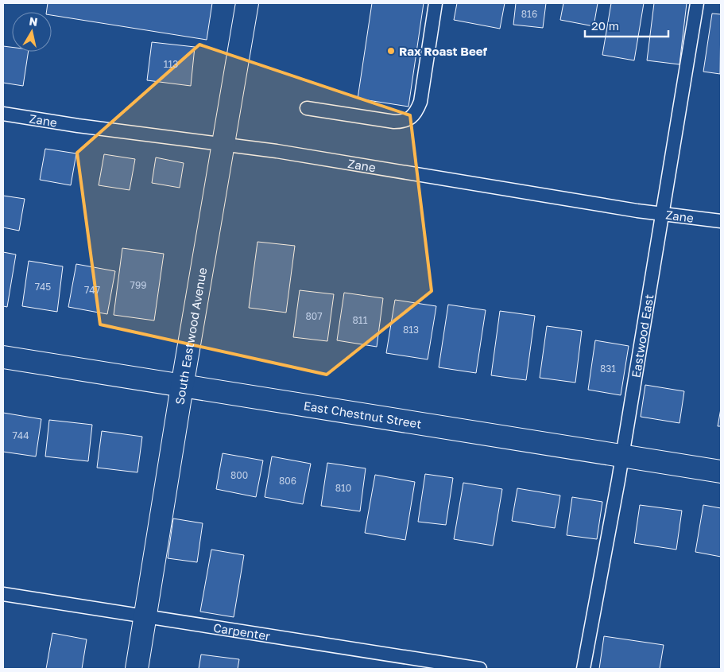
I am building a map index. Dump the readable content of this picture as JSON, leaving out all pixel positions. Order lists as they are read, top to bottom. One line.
{"streets":{"street":["South Eastwood Avenue","East Chestnut Street"],"lane":["Zane","Eastwood East","Carpenter"]},"crossings":[["Zane","South Eastwood Avenue"],["Zane","Eastwood East"],["South Eastwood Avenue","East Chestnut Street"],["South Eastwood Avenue","Carpenter"],["Eastwood East","East Chestnut Street"]],"places":["Rax Roast Beef"],"house_numbers":["816","113","799","745","747","807","811","813","831","744","800","806","810"],"scale_bar":"20 m","north":"top"}
